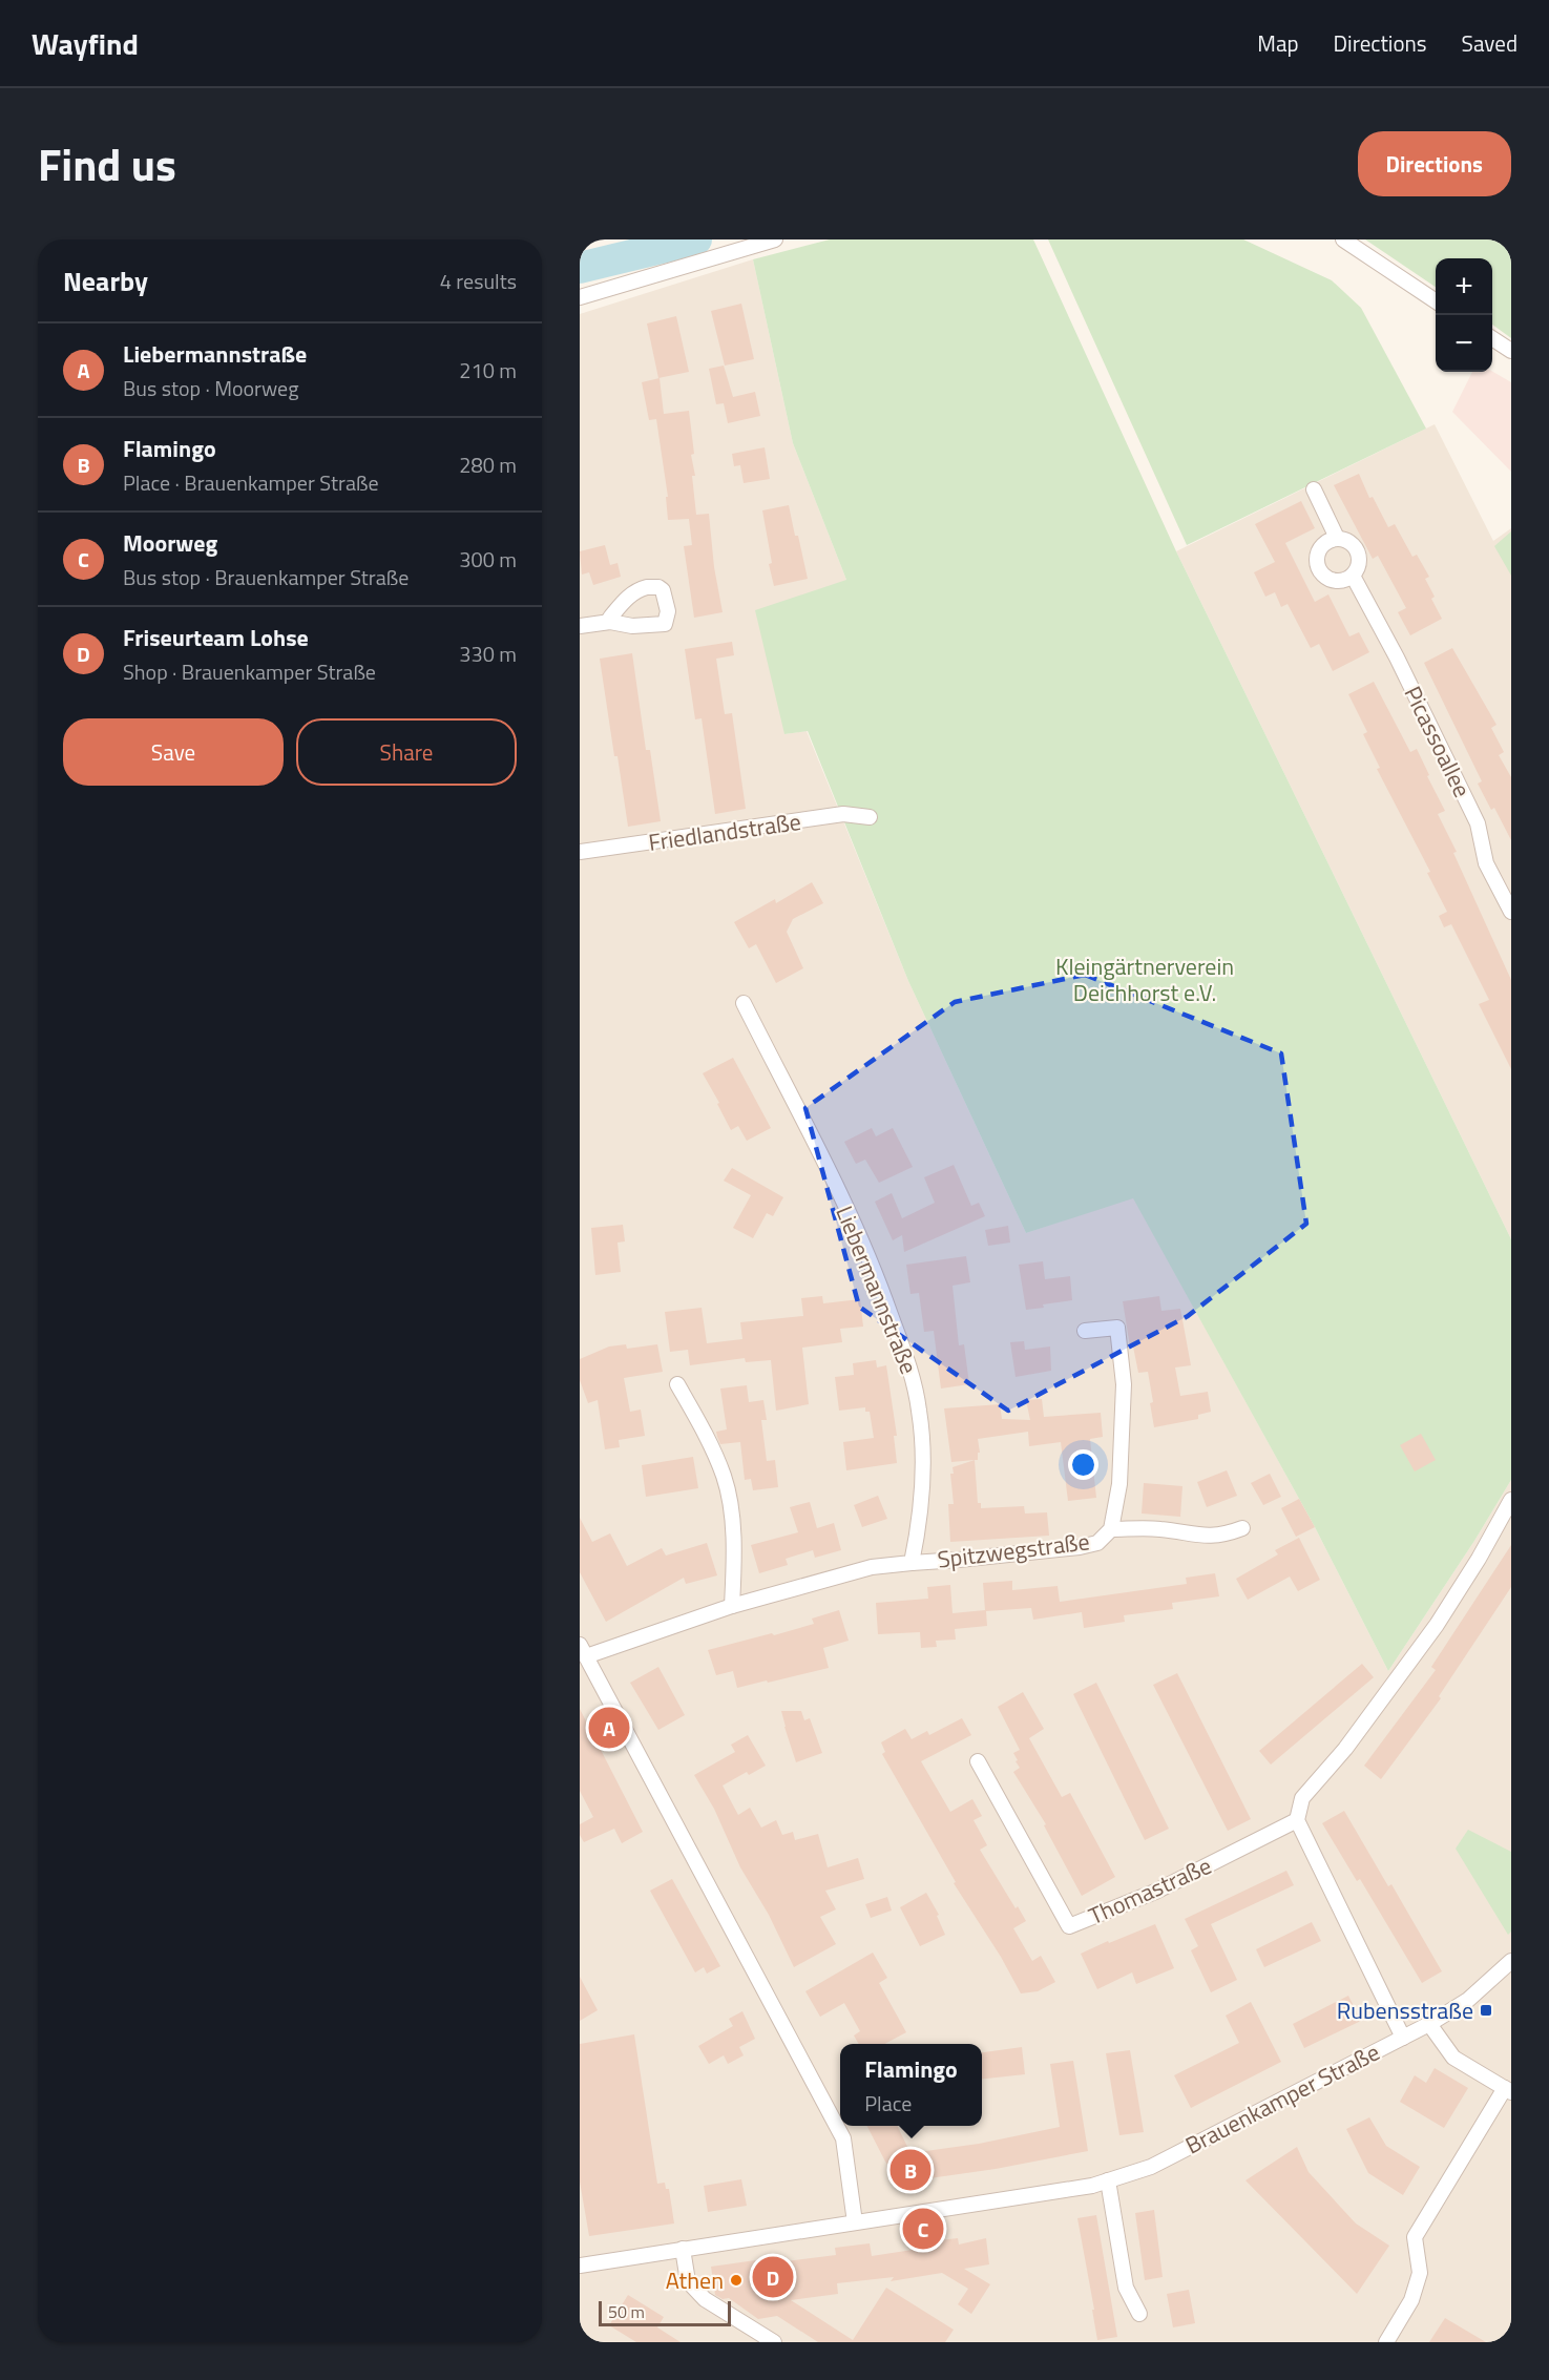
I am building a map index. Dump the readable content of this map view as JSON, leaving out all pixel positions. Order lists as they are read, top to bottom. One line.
{"streets":{"street":["Picassoallee","Friedlandstraße","Liebermannstraße","Spitzwegstraße","Thomastraße","Brauenkamper Straße"]},"crossings":[["Liebermannstraße","Spitzwegstraße"]],"parks":["Kleingärtnerverein Deichhorst e.V."],"places":{"transit":["Rubensstraße"],"other":["Athen"]},"scale_bar":"50 m","page":{"header":"Wayfind","nav":["Map","Directions","Saved"],"title":"Find us","buttons":["Directions",["Save","Share"]],"heading":["Nearby","4 results"],"map_buttons":["+","−"],"list":[{"mark":"A","name":"Liebermannstraße","note":"Bus stop · Moorweg","value":"210 m"},{"mark":"B","name":"Flamingo","note":"Place · Brauenkamper Straße","value":"280 m"},{"mark":"C","name":"Moorweg","note":"Bus stop · Brauenkamper Straße","value":"300 m"},{"mark":"D","name":"Friseurteam Lohse","note":"Shop · Brauenkamper Straße","value":"330 m"}],"pins":["A","B","C","D"],"popup":["Flamingo","Place"],"scale":"50 m"}}
